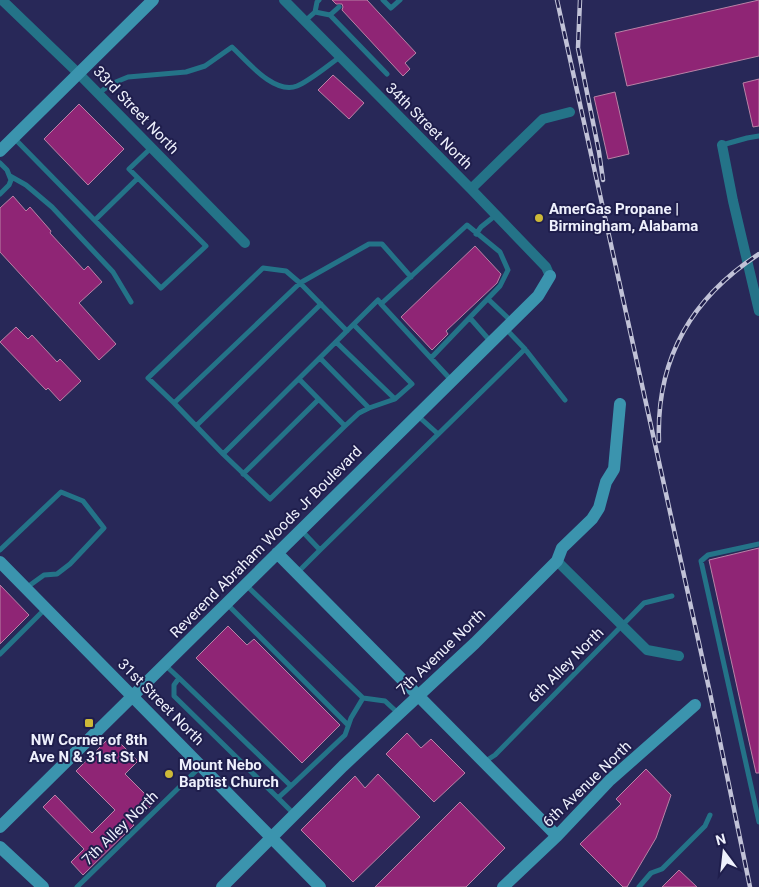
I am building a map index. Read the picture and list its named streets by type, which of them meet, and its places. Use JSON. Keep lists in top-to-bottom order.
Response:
{
  "streets": {
    "street": [
      "33rd Street North",
      "34th Street North",
      "Reverend Abraham Woods Jr Boulevard",
      "7th Avenue North",
      "31st Street North",
      "6th Avenue North"
    ],
    "lane": ["6th Alley North", "7th Alley North"]
  },
  "crossings": [
    ["34th Street North", "Reverend Abraham Woods Jr Boulevard"],
    ["Reverend Abraham Woods Jr Boulevard", "31st Street North"],
    ["7th Avenue North", "31st Street North"],
    ["31st Street North", "7th Alley North"]
  ],
  "places": {
    "other": ["AmerGas Propane | Birmingham, Alabama", "Mount Nebo Baptist Church"],
    "transit": ["NW Corner of 8th Ave N & 31st St N"]
  },
  "north": "top"
}
